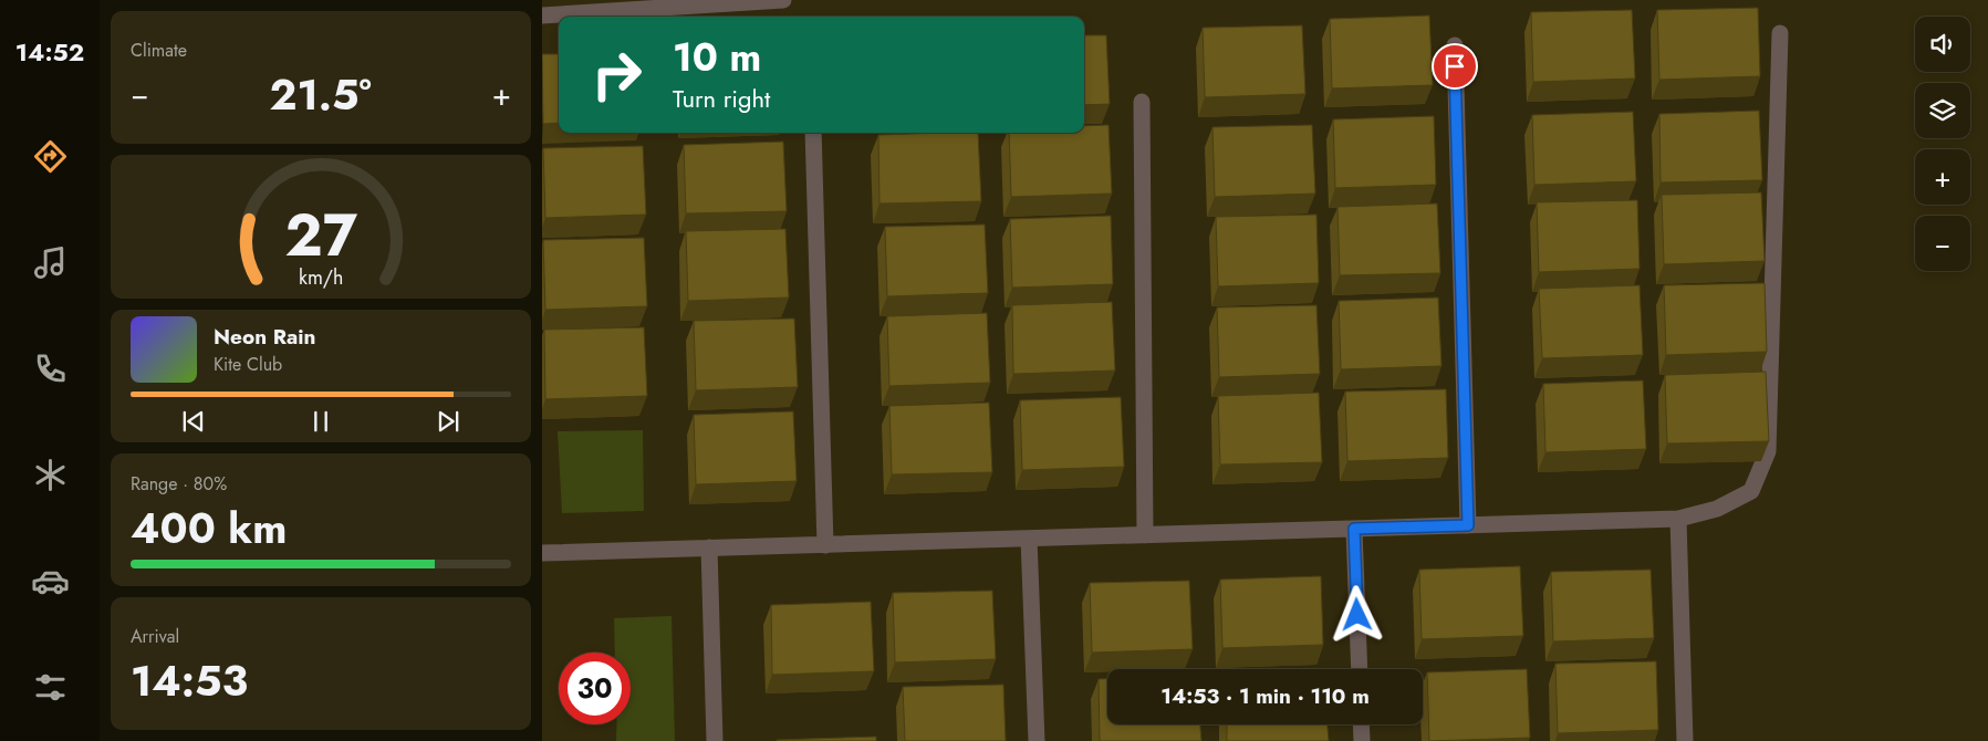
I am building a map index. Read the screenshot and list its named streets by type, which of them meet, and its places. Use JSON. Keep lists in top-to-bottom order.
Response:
{
  "page": {
    "tabs": "14:52",
    "tile": [
      "Climate",
      ["Range · 80%", "400 km"],
      ["Arrival", "14:53"]
    ],
    "map_buttons": ["+", "−"],
    "turn": ["10 m", "Turn right"],
    "heat": ["−", "21.5°", "+"],
    "song": ["Neon Rain", "Kite Club"],
    "limit": "30",
    "trip": "14:53 · 1 min · 110 m",
    "gauge": ["27", "km/h"]
  }
}
